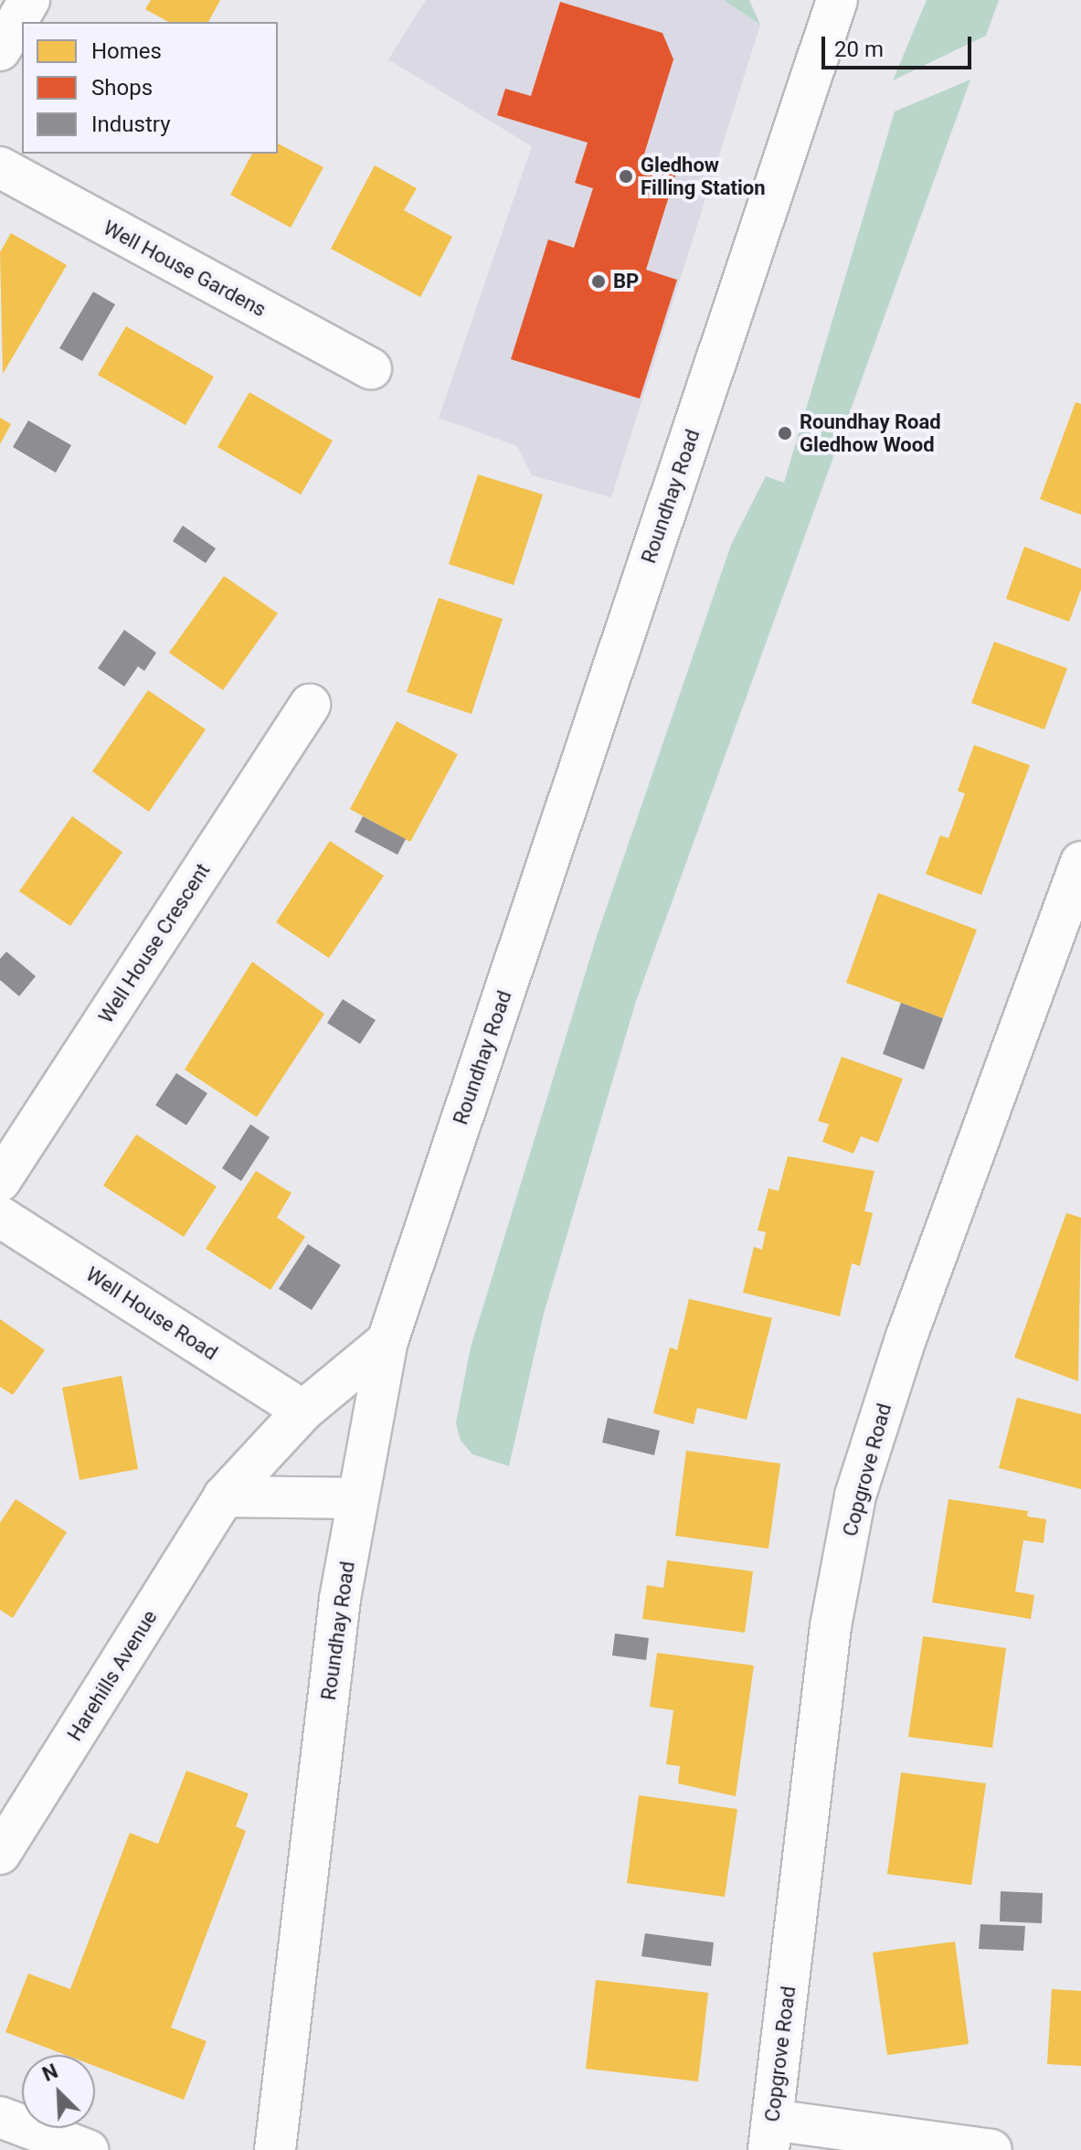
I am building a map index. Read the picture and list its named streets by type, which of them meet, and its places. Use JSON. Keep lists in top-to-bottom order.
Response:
{
  "streets": {
    "street": [
      "Well House Gardens",
      "Roundhay Road",
      "Well House Crescent",
      "Well House Road",
      "Copgrove Road",
      "Harehills Avenue"
    ]
  },
  "crossings": [
    ["Roundhay Road", "Harehills Avenue"],
    ["Well House Road", "Harehills Avenue"]
  ],
  "places": ["Gledhow Filling Station", "BP", "Roundhay Road Gledhow Wood"],
  "legend": ["Homes", "Shops", "Industry"],
  "scale_bar": "20 m",
  "north": "top left"
}
